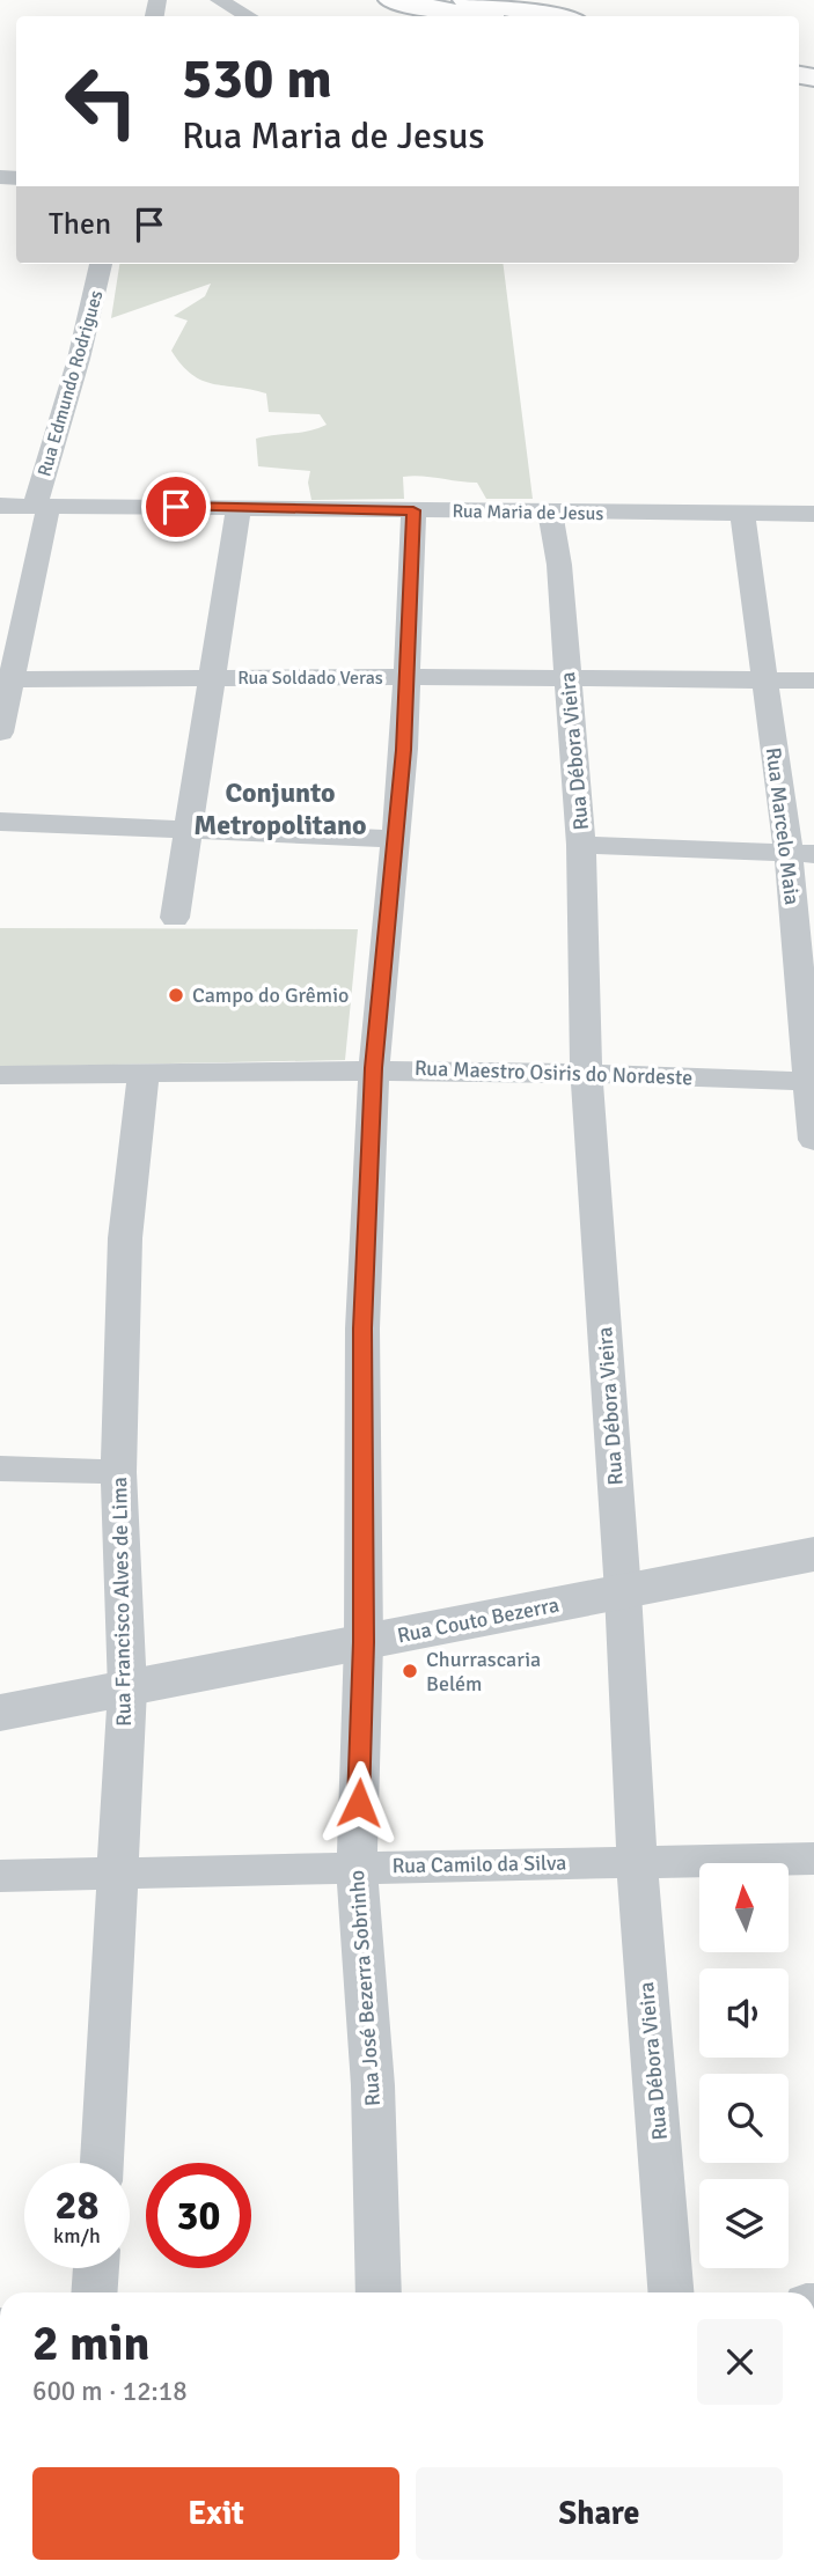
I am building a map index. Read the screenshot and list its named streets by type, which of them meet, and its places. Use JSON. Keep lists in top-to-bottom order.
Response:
{
  "streets": {
    "street": [
      "Rua Edmundo Rodrigues",
      "Rua Maria de Jesus",
      "Rua Soldado Veras",
      "Rua Débora Vieira",
      "Rua Marcelo Maia",
      "Rua Maestro Osiris do Nordeste",
      "Rua Francisco Alves de Lima",
      "Rua Couto Bezerra",
      "Rua Camilo da Silva",
      "Rua José Bezerra Sobrinho"
    ]
  },
  "crossings": [
    ["Rua Edmundo Rodrigues", "Rua Maria de Jesus"],
    ["Rua Edmundo Rodrigues", "Rua Soldado Veras"],
    ["Rua Maria de Jesus", "Rua Débora Vieira"],
    ["Rua Maria de Jesus", "Rua Marcelo Maia"],
    ["Rua Maria de Jesus", "Rua José Bezerra Sobrinho"],
    ["Rua Soldado Veras", "Rua Débora Vieira"],
    ["Rua Soldado Veras", "Rua Marcelo Maia"],
    ["Rua Soldado Veras", "Rua José Bezerra Sobrinho"],
    ["Rua Débora Vieira", "Rua Maestro Osiris do Nordeste"],
    ["Rua Débora Vieira", "Rua Couto Bezerra"],
    ["Rua Débora Vieira", "Rua Camilo da Silva"],
    ["Rua Marcelo Maia", "Rua Maestro Osiris do Nordeste"],
    ["Rua Maestro Osiris do Nordeste", "Rua Francisco Alves de Lima"],
    ["Rua Maestro Osiris do Nordeste", "Rua José Bezerra Sobrinho"],
    ["Rua Francisco Alves de Lima", "Rua Couto Bezerra"],
    ["Rua Francisco Alves de Lima", "Rua Camilo da Silva"],
    ["Rua Couto Bezerra", "Rua José Bezerra Sobrinho"],
    ["Rua Camilo da Silva", "Rua José Bezerra Sobrinho"]
  ],
  "districts": ["Conjunto Metropolitano"],
  "places": ["Campo do Grêmio", "Churrascaria Belém"],
  "north": "top",
  "page": {
    "turn": ["530 m", "Rua Maria de Jesus"],
    "then": "Then",
    "speed": "28 km/h",
    "limit": "30",
    "heading": ["2 min", "600 m · 12:18"],
    "buttons": ["Exit", "Share"]
  }
}
